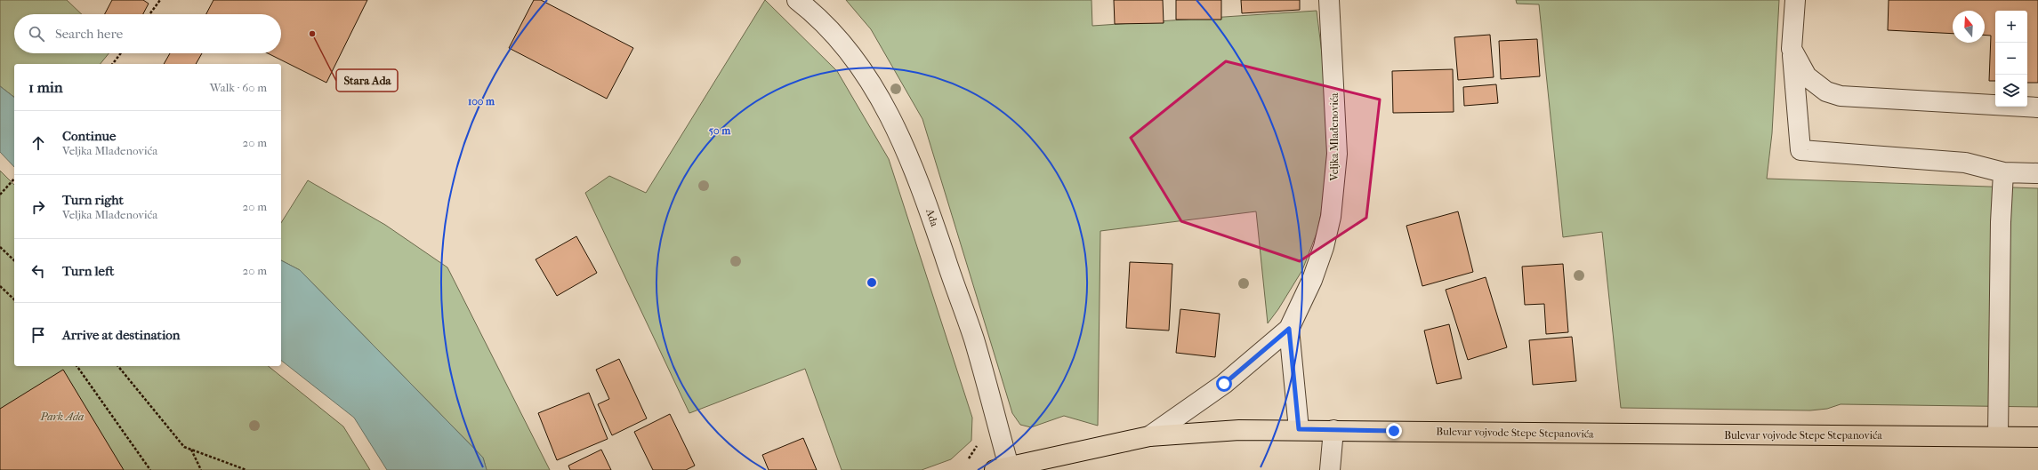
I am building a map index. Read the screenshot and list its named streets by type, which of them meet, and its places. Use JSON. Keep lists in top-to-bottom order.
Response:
{
  "streets": {
    "main road": ["Bulevar vojvode Stepe Stepanovića"],
    "street": ["Veljka Mlađenovića", "Ada"]
  },
  "crossings": [
    ["Veljka Mlađenovića", "Bulevar vojvode Stepe Stepanovića"],
    ["Ada", "Bulevar vojvode Stepe Stepanovića"]
  ],
  "parks": ["Park Ada"],
  "places": ["Stara Ada"],
  "north": "top",
  "page": {
    "map_buttons": ["+", "−"],
    "search": "Search here",
    "heading": ["1 min", "Walk · 60 m"],
    "list": [
      ["Continue", "Veljka Mlađenovića", "20 m"],
      ["Turn right", "Veljka Mlađenovića", "20 m"],
      ["Turn left", "20 m"],
      "Arrive at destination"
    ]
  },
  "rings": ["100 m", "50 m"]
}
